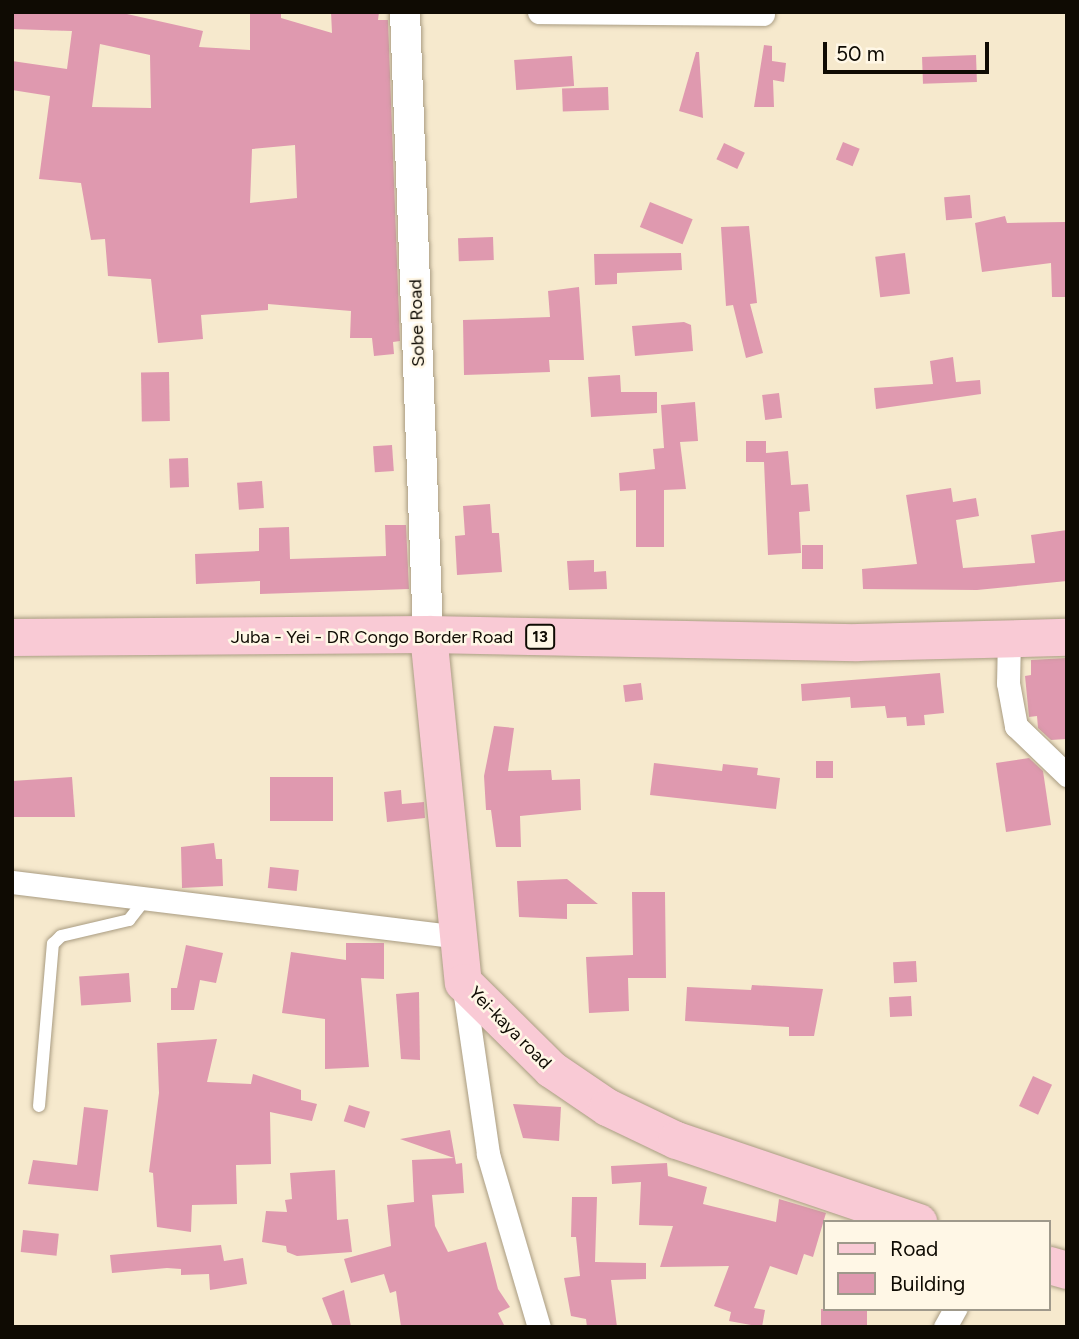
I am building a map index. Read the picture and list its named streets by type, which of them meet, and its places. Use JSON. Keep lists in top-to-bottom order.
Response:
{
  "streets": {
    "main road": ["Juba - Yei - DR Congo Border Road", "13", "Yei-kaya road"],
    "street": ["Sobe Road"]
  },
  "crossings": [
    ["Sobe Road", "Juba - Yei - DR Congo Border Road"],
    ["Sobe Road", "Yei-kaya road"],
    ["Juba - Yei - DR Congo Border Road", "Yei-kaya road"]
  ],
  "legend": ["Road", "Building"],
  "scale_bar": "50 m"
}
